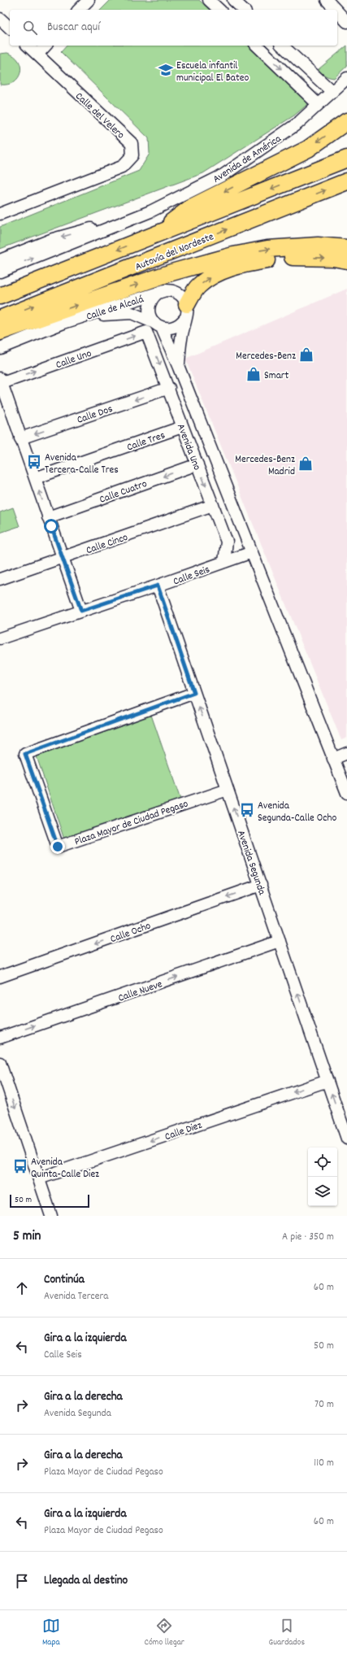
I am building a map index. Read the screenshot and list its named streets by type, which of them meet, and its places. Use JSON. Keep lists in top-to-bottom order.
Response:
{
  "streets": {
    "highway": ["Autovía del Nordeste"],
    "street": [
      "Calle del Velero",
      "Avenida de América",
      "Calle de Alcalá",
      "Calle Uno",
      "Calle Dos",
      "Calle Tres",
      "Avenida Uno",
      "Calle Cuatro",
      "Calle Cinco",
      "Calle Seis",
      "Plaza Mayor de Ciudad Pegaso",
      "Avenida Segunda",
      "Calle Ocho",
      "Calle Nueve",
      "Calle Diez"
    ]
  },
  "crossings": [
    ["Calle Uno", "Avenida Uno"],
    ["Calle Dos", "Avenida Uno"],
    ["Calle Tres", "Avenida Uno"],
    ["Avenida Uno", "Calle Cuatro"],
    ["Avenida Uno", "Calle Cinco"],
    ["Avenida Uno", "Calle Seis"],
    ["Calle Seis", "Avenida Segunda"],
    ["Plaza Mayor de Ciudad Pegaso", "Avenida Segunda"],
    ["Avenida Segunda", "Calle Ocho"],
    ["Avenida Segunda", "Calle Nueve"],
    ["Avenida Segunda", "Calle Diez"]
  ],
  "one_way": [
    "Calle Uno",
    "Calle Dos",
    "Calle Cuatro",
    "Avenida Segunda",
    "Calle Ocho",
    "Calle Nueve",
    "Calle Diez"
  ],
  "places": {
    "school or university": ["Escuela infantil municipal El Bateo"],
    "shop": ["Mercedes-Benz", "Smart", "Mercedes-Benz Madrid"],
    "bus stop": ["Avenida Tercera-Calle Tres", "Avenida Segunda-Calle Ocho", "Avenida Quinta-Calle Diez"]
  },
  "scale_bar": "50 m",
  "page": {
    "search": "Buscar aquí",
    "scale": "50 m",
    "heading": ["5 min", "A pie · 350 m"],
    "list": [
      ["Continúa", "Avenida Tercera", "60 m"],
      ["Gira a la izquierda", "Calle Seis", "50 m"],
      ["Gira a la derecha", "Avenida Segunda", "70 m"],
      ["Gira a la derecha", "Plaza Mayor de Ciudad Pegaso", "110 m"],
      ["Gira a la izquierda", "Plaza Mayor de Ciudad Pegaso", "60 m"],
      "Llegada al destino"
    ],
    "nav": ["Mapa", "Cómo llegar", "Guardados"]
  }
}
